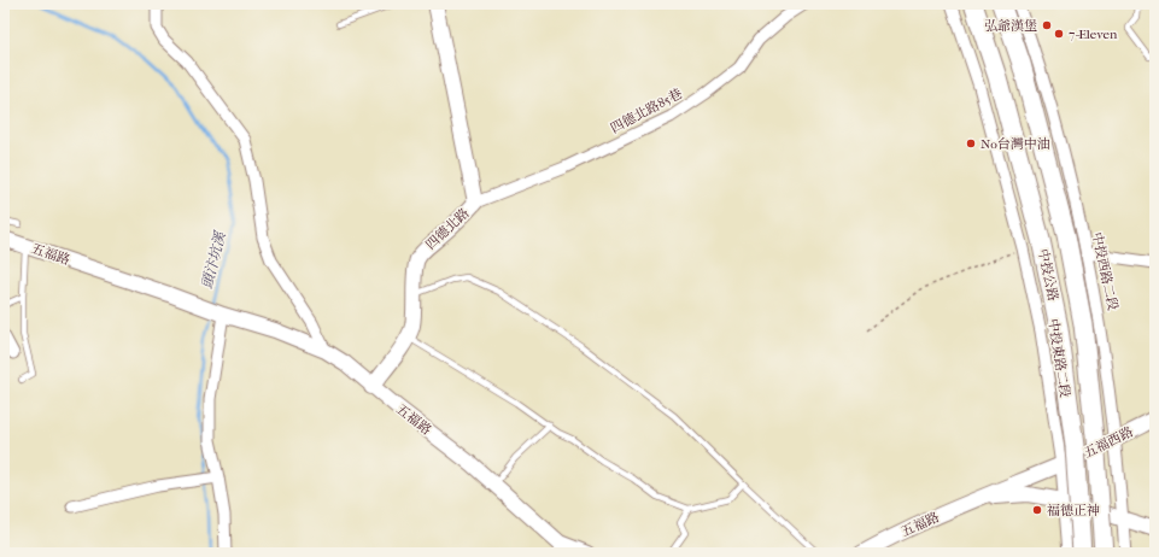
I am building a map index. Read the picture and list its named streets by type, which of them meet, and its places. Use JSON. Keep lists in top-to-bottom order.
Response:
{
  "streets": {
    "main road": ["中投公路"],
    "street": [
      "四德北路85巷",
      "四德北路",
      "五福路",
      "中投西路二段",
      "中投東路二段",
      "五福西路"
    ]
  },
  "crossings": [
    ["四德北路85巷", "四德北路"],
    ["四德北路", "五福路"],
    ["五福路", "中投西路二段"],
    ["五福路", "中投東路二段"],
    ["五福路", "五福西路"],
    ["中投西路二段", "五福西路"],
    ["中投東路二段", "五福西路"]
  ],
  "water": ["頭汴坑溪"],
  "places": [
    "弘爺漢堡",
    "7-Eleven",
    "No台灣中油",
    "福德正神"
  ]
}
